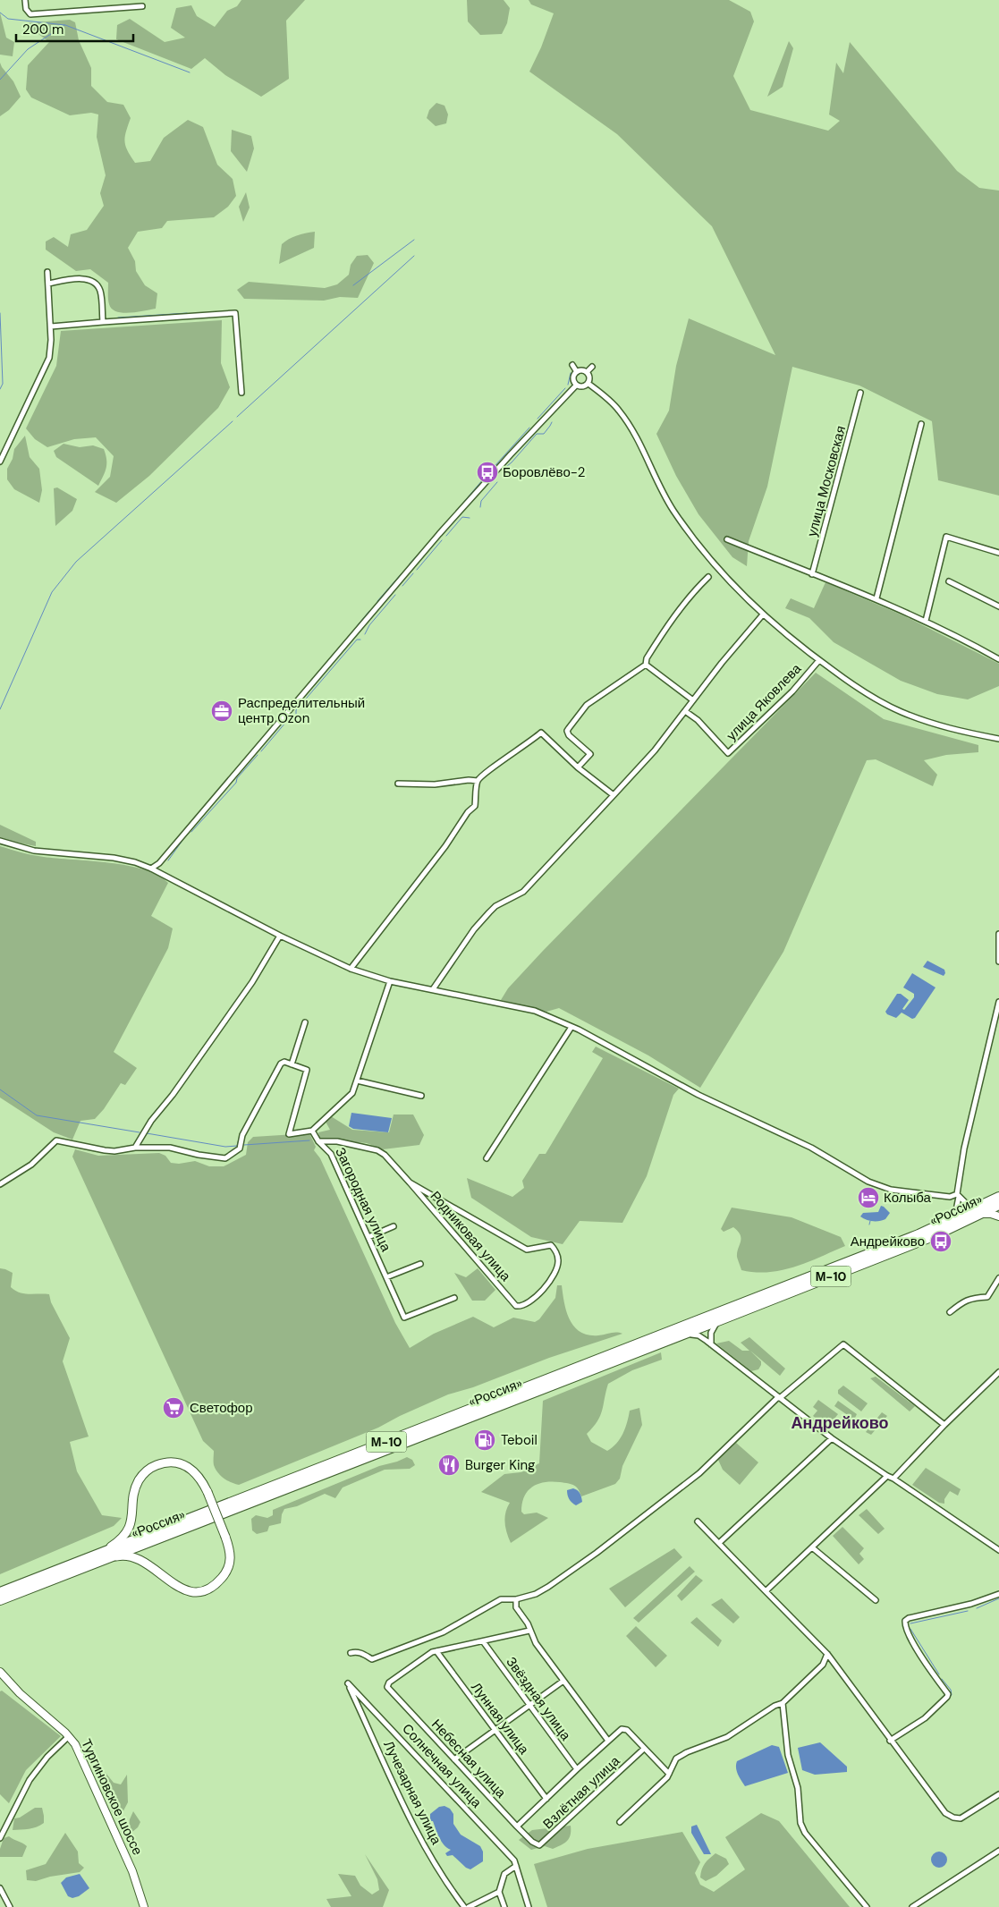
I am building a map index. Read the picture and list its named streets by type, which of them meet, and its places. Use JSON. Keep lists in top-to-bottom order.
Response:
{
  "streets": {
    "highway": ["«Россия»", "М-10"],
    "main road": ["Тургиновское шоссе"],
    "street": [
      "улица Московская",
      "улица Яковлева",
      "Загородная улица",
      "Родниковая улица",
      "Звёздная улица",
      "Лунная улица",
      "Небесная улица",
      "Солнечная улица",
      "Лучезарная улица",
      "Взлётная улица"
    ]
  },
  "crossings": [
    ["Загородная улица", "Родниковая улица"],
    ["Лунная улица", "Небесная улица"],
    ["Небесная улица", "Взлётная улица"],
    ["Солнечная улица", "Лучезарная улица"]
  ],
  "districts": ["Андрейково"],
  "places": {
    "bus stop": ["Боровлёво-2", "Андрейково"],
    "office": ["Распределительный центр Ozon"],
    "hotel": ["Колыба"],
    "supermarket": ["Светофор"],
    "fuel station": ["Teboil"],
    "restaurant": ["Burger King"]
  },
  "scale_bar": "200 m"
}
